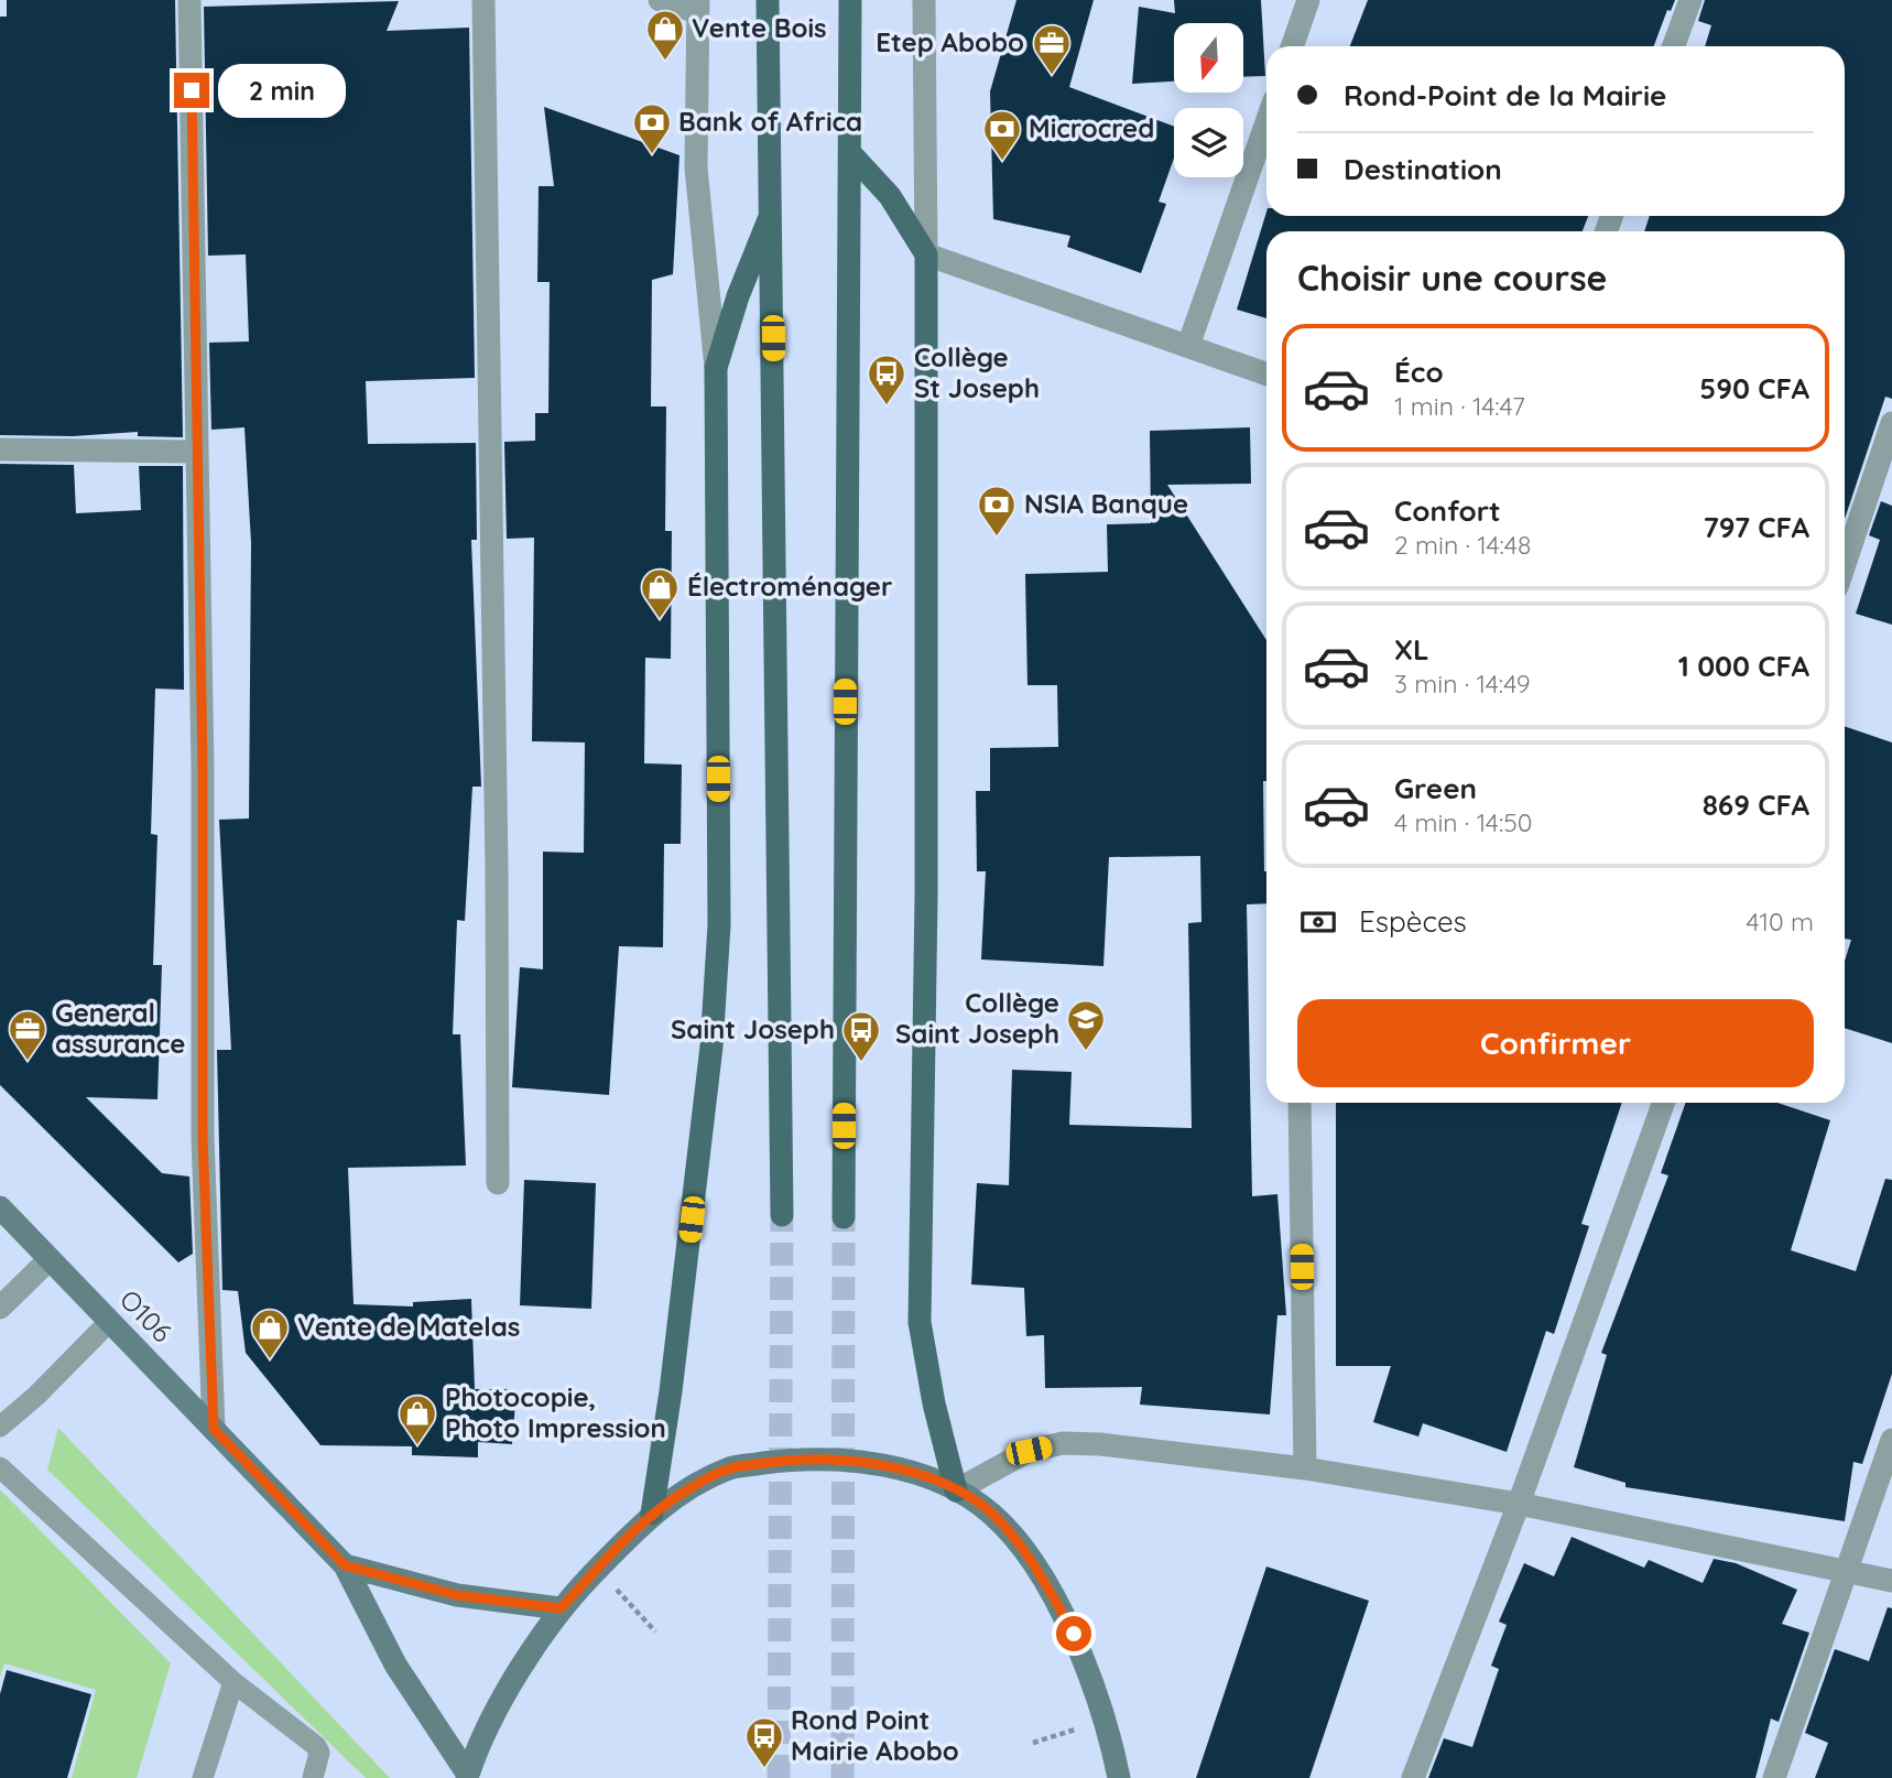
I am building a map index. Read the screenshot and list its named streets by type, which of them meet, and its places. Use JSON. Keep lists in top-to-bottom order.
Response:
{
  "streets": {
    "main road": ["O106"]
  },
  "places": {
    "shop": [
      "Vente Bois",
      "Électroménager",
      "Vente de Matelas",
      "Photocopie, Photo Impression"
    ],
    "office": ["Etep Abobo", "General assurance"],
    "bank": ["Bank of Africa", "Microcred", "NSIA Banque"],
    "bus stop": ["Collège St Joseph", "Saint Joseph", "Rond Point Mairie Abobo"],
    "school or university": ["Collège Saint Joseph"]
  },
  "north": "bottom",
  "page": {
    "banner": ["Rond-Point de la Mairie", "Destination"],
    "bubble": "2 min",
    "heading": "Choisir une course",
    "list": [
      {
        "name": "Éco",
        "note": "1 min · 14:47",
        "value": "590 CFA"
      },
      {
        "name": "Confort",
        "note": "2 min · 14:48",
        "value": "797 CFA"
      },
      {
        "name": "XL",
        "note": "3 min · 14:49",
        "value": "1 000 CFA"
      },
      {
        "name": "Green",
        "note": "4 min · 14:50",
        "value": "869 CFA"
      }
    ],
    "pay": ["Espèces", "410 m"],
    "buttons": "Confirmer"
  }
}
